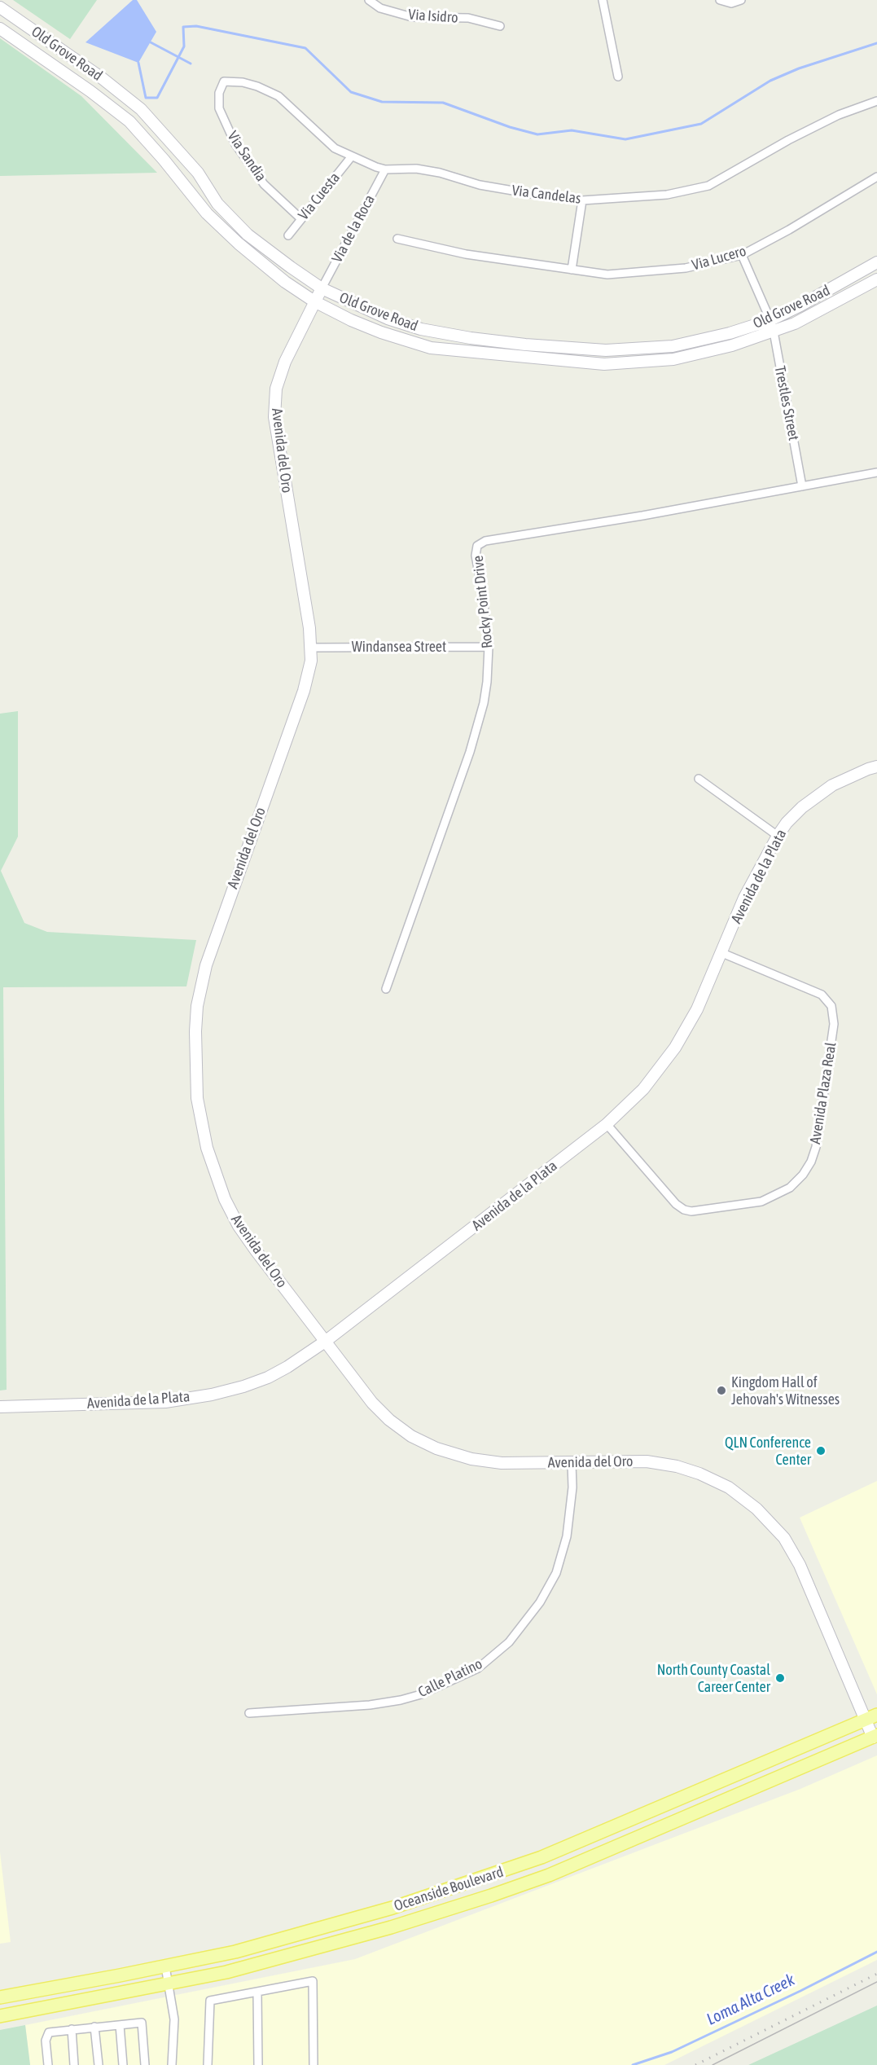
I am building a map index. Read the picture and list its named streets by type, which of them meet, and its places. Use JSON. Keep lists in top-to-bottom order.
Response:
{
  "streets": {
    "main road": ["Oceanside Boulevard"],
    "street": [
      "Via Isidro",
      "Old Grove Road",
      "Via Sandia",
      "Via Candelas",
      "Via Cuesta",
      "Via de la Roca",
      "Via Lucero",
      "Trestles Street",
      "Avenida del Oro",
      "Rocky Point Drive",
      "Windansea Street",
      "Avenida de la Plata",
      "Avenida Plaza Real",
      "Calle Platino"
    ]
  },
  "crossings": [
    ["Old Grove Road", "Via de la Roca"],
    ["Old Grove Road", "Trestles Street"],
    ["Old Grove Road", "Avenida del Oro"],
    ["Via Sandia", "Via Candelas"],
    ["Via Sandia", "Via Cuesta"],
    ["Via Candelas", "Via Cuesta"],
    ["Via Candelas", "Via de la Roca"],
    ["Via de la Roca", "Avenida del Oro"],
    ["Via Lucero", "Trestles Street"],
    ["Trestles Street", "Rocky Point Drive"],
    ["Avenida del Oro", "Windansea Street"],
    ["Avenida del Oro", "Avenida de la Plata"],
    ["Avenida del Oro", "Calle Platino"],
    ["Avenida del Oro", "Oceanside Boulevard"],
    ["Rocky Point Drive", "Windansea Street"],
    ["Avenida de la Plata", "Avenida Plaza Real"]
  ],
  "water": ["Loma Alta Creek"],
  "places": ["Kingdom Hall of Jehovah's Witnesses", "QLN Conference Center", "North County Coastal Career Center"]
}
